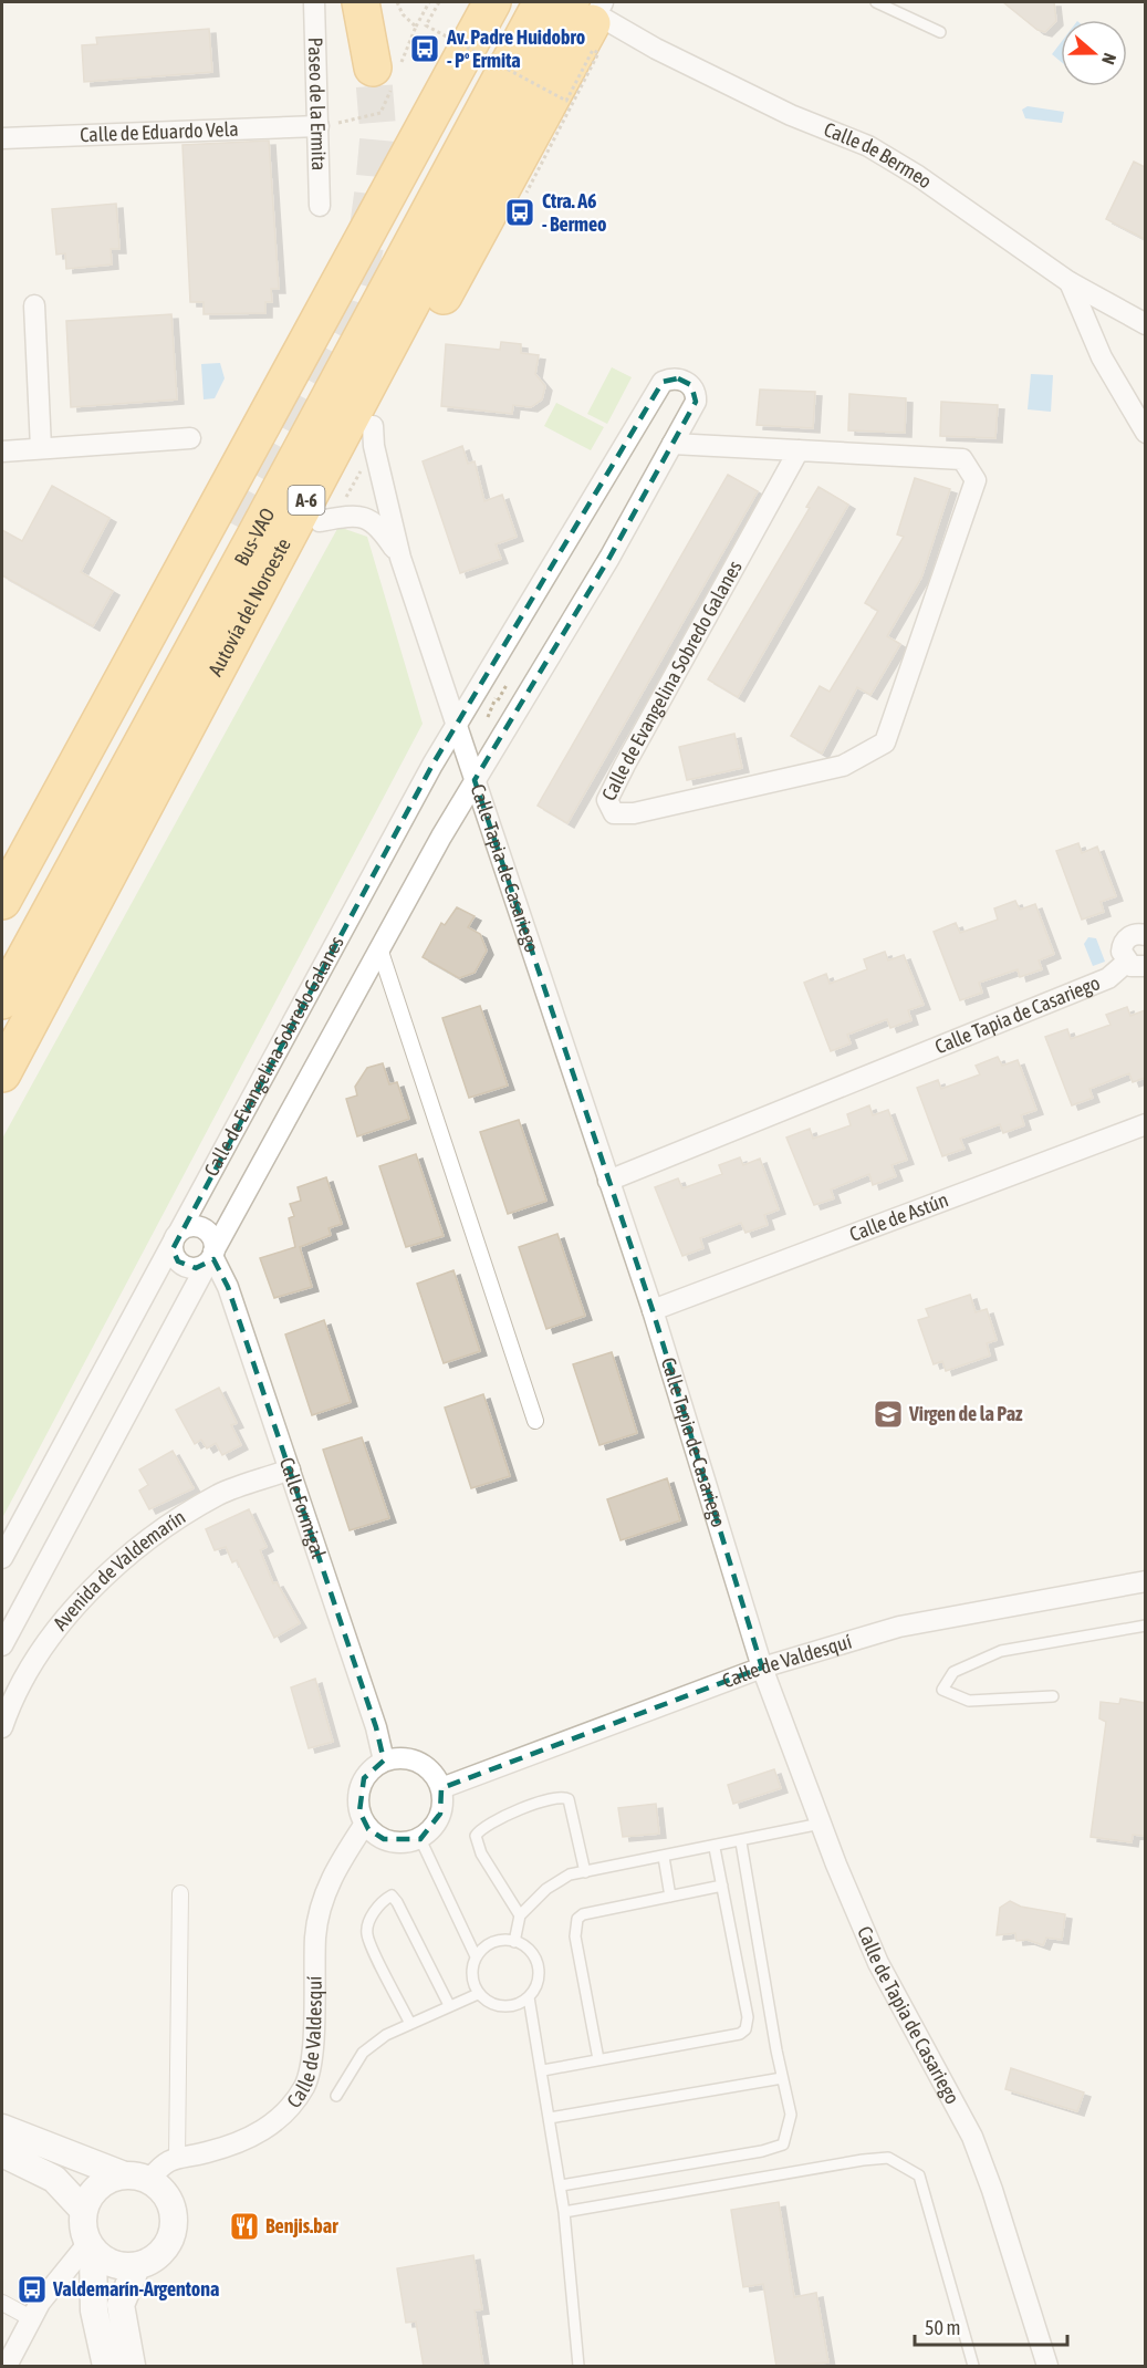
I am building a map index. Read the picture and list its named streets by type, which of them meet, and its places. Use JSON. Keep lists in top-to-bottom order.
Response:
{
  "streets": {
    "highway": ["A-6", "Bus-VAO", "Autovía del Noroeste"],
    "street": [
      "Paseo de la Ermita",
      "Calle de Eduardo Vela",
      "Calle de Bermeo",
      "Calle de Evangelina Sobredo Galanes",
      "Calle Tapia de Casariego",
      "Calle de Astún",
      "Calle Formigal",
      "Avenida de Valdemarín",
      "Calle de Valdesquí",
      "Calle de Tapia de Casariego"
    ]
  },
  "crossings": [
    ["Paseo de la Ermita", "Calle de Eduardo Vela"],
    ["Calle de Bermeo", "Autovía del Noroeste"],
    ["Calle de Evangelina Sobredo Galanes", "Calle Tapia de Casariego"],
    ["Calle de Evangelina Sobredo Galanes", "Calle Formigal"],
    ["Calle Tapia de Casariego", "Calle de Astún"],
    ["Calle Tapia de Casariego", "Calle de Valdesquí"],
    ["Calle Tapia de Casariego", "Calle de Tapia de Casariego"],
    ["Calle Formigal", "Avenida de Valdemarín"],
    ["Calle Formigal", "Calle de Valdesquí"],
    ["Calle de Valdesquí", "Calle de Tapia de Casariego"]
  ],
  "places": {
    "bus stop": ["Av. Padre Huidobro - Pº Ermita", "Ctra. A6 - Bermeo", "Valdemarín-Argentona"],
    "school or university": ["Virgen de la Paz"],
    "restaurant": ["Benjis.bar"]
  },
  "scale_bar": "50 m",
  "north": "right"
}
